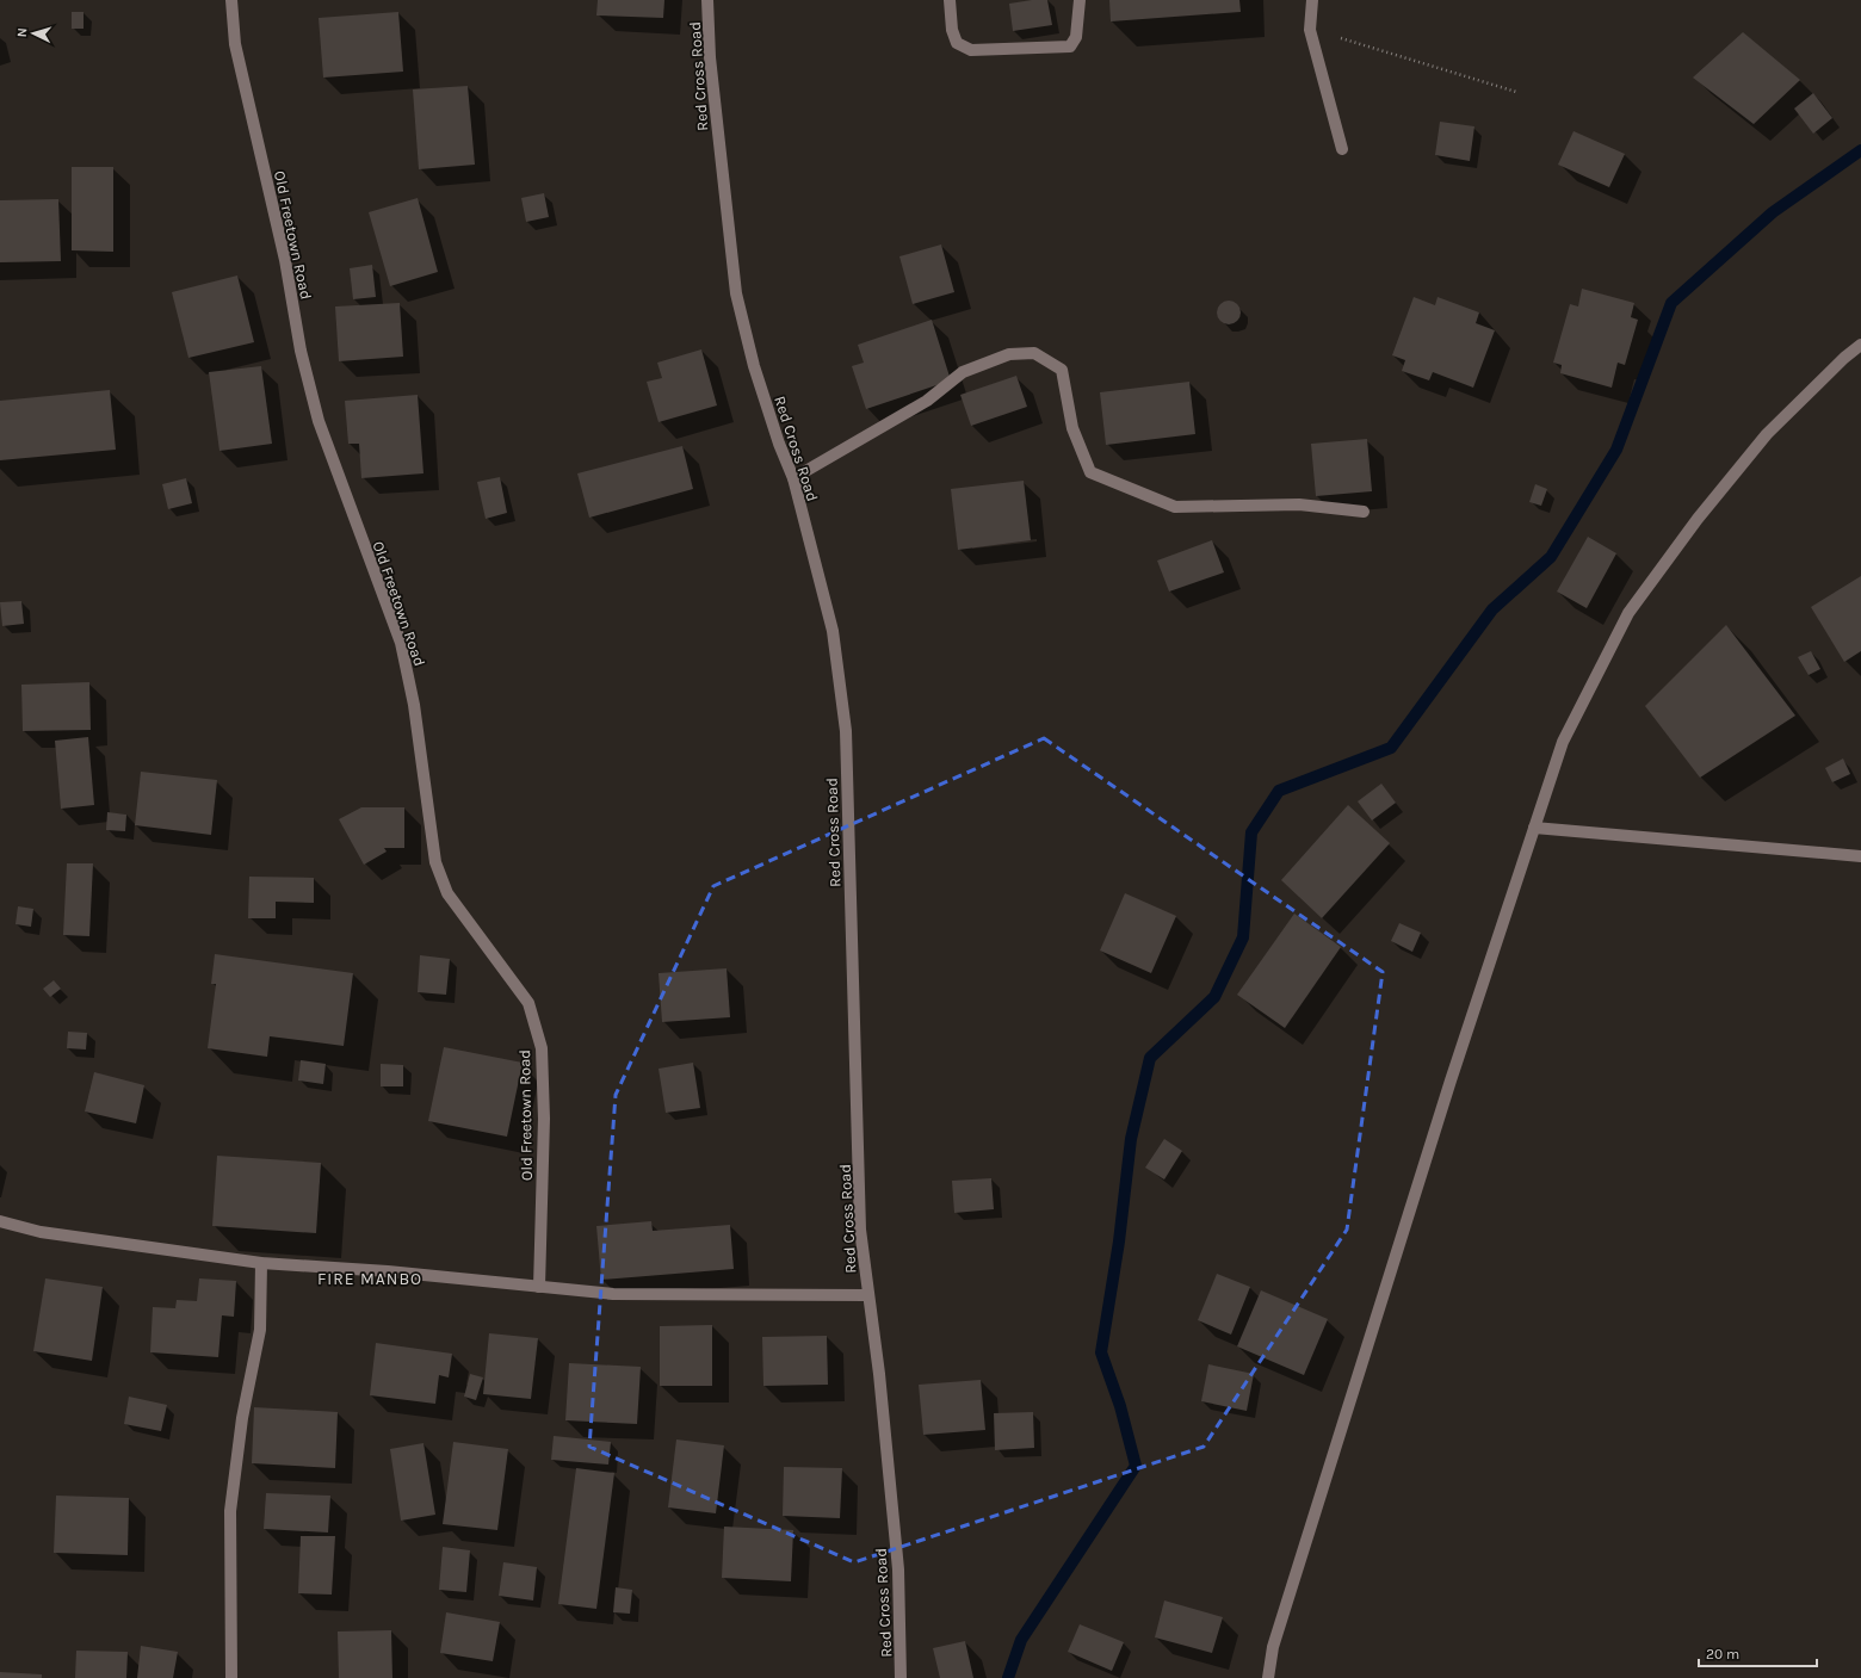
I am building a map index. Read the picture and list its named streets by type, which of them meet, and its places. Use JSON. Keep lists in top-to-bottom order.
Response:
{
  "streets": {
    "street": ["Red Cross Road", "Old Freetown Road"]
  },
  "districts": ["FIRE MANBO"],
  "scale_bar": "20 m",
  "north": "left"
}
